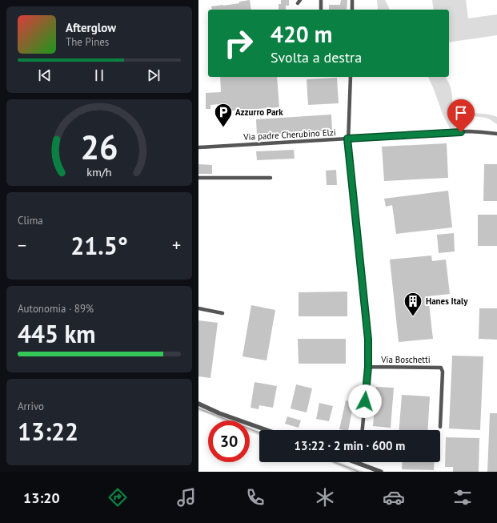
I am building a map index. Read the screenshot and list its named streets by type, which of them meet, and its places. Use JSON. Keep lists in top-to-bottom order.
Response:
{
  "streets": {
    "street": ["Via padre Cherubino Elzi", "Via Boschetti"]
  },
  "crossings": [
    ["Via padre Cherubino Elzi", "Via Boschetti"]
  ],
  "places": {
    "parking": ["Azzurro Park"],
    "building": ["Hanes Italy"]
  },
  "page": {
    "turn": ["420 m", "Svolta a destra"],
    "song": ["Afterglow", "The Pines"],
    "tile": [
      "Clima",
      ["Autonomia · 89%", "445 km"],
      ["Arrivo", "13:22"]
    ],
    "heat": ["−", "21.5°", "+"],
    "limit": "30",
    "trip": "13:22 · 2 min · 600 m",
    "tabs": "13:20",
    "gauge": ["26", "km/h"]
  }
}
